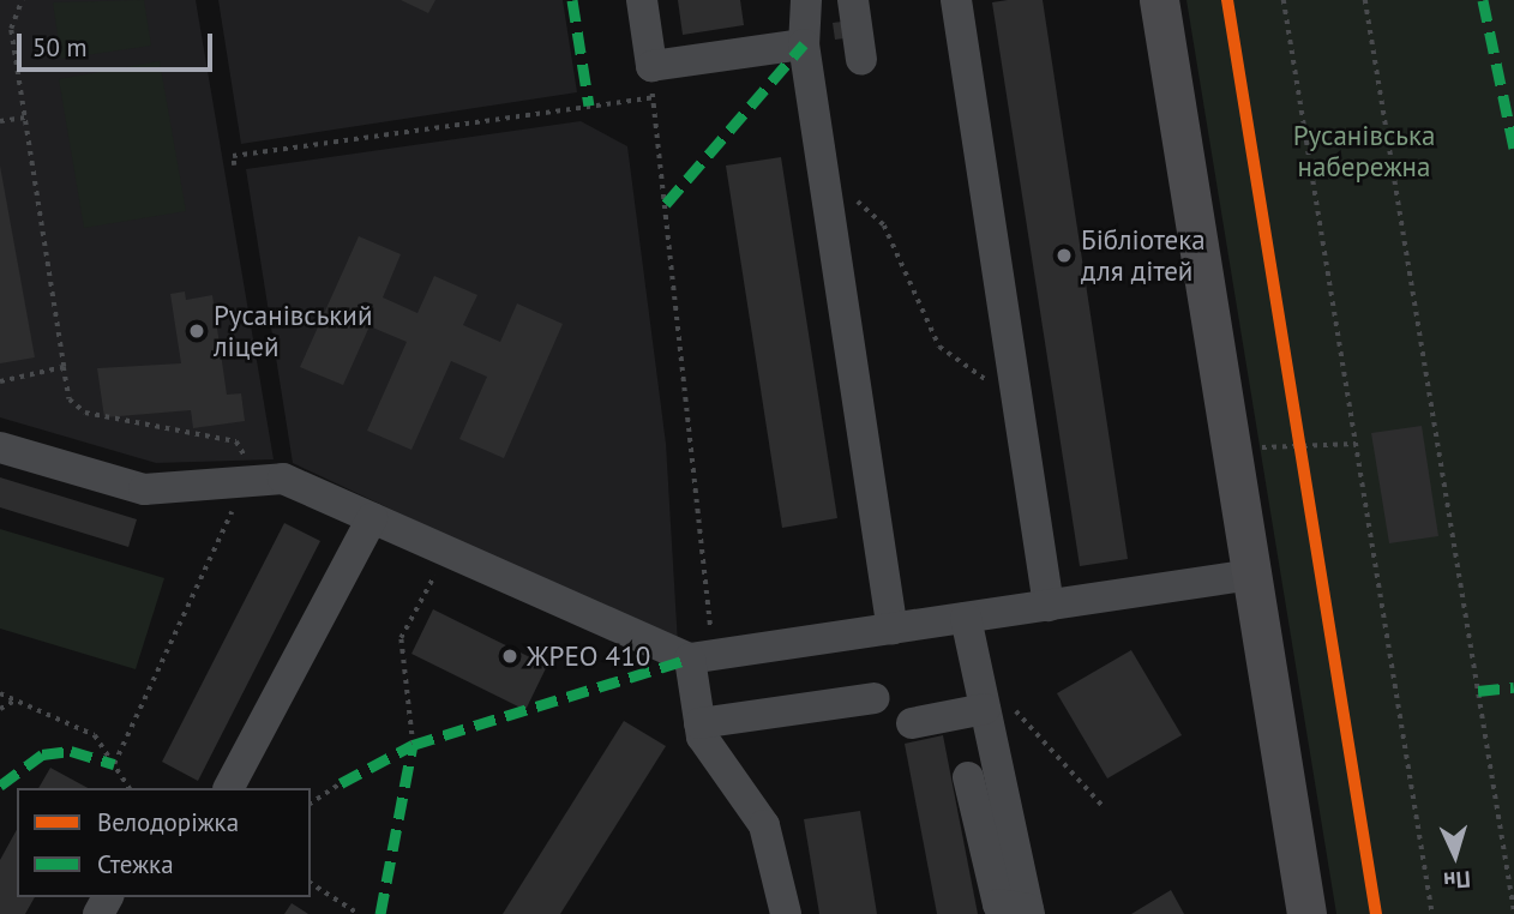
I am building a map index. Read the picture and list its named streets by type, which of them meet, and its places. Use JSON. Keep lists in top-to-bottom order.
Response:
{
  "parks": ["Русанівська набережна"],
  "places": ["Бібліотека для дітей", "Русанівський ліцей", "ЖРЕО 410"],
  "legend": ["Велодоріжка", "Стежка"],
  "scale_bar": "50 m",
  "north": "bottom"
}
